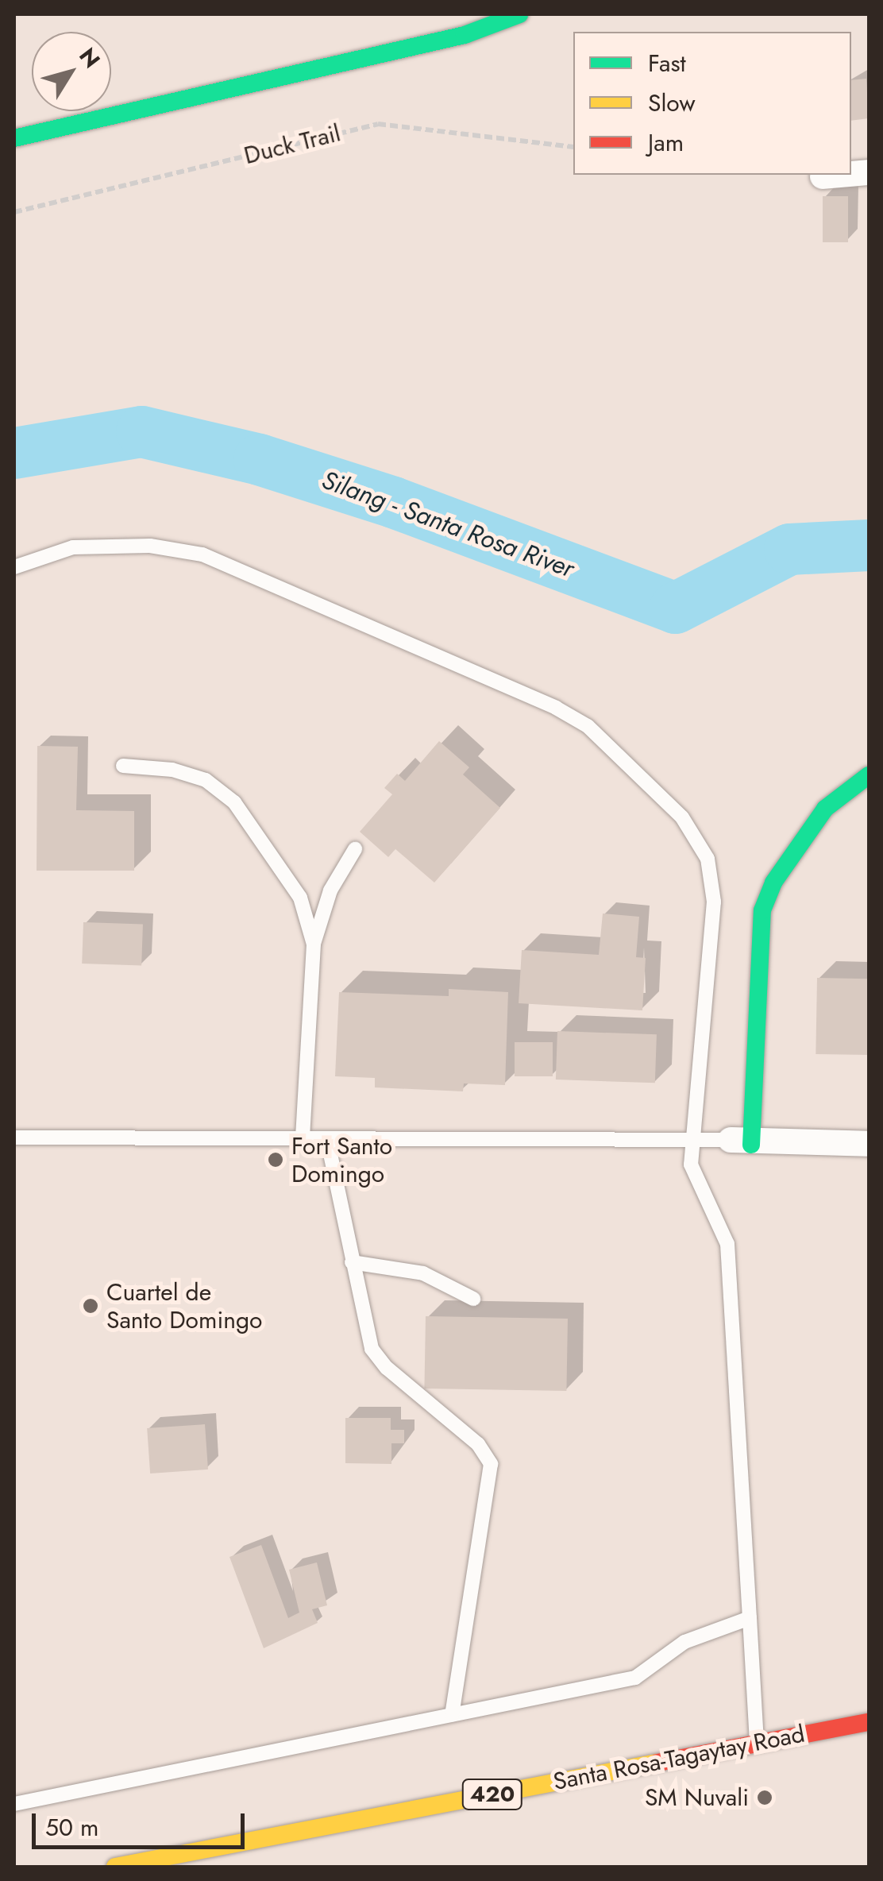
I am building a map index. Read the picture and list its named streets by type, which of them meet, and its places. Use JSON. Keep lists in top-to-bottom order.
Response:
{
  "streets": {
    "main road": ["Santa Rosa-Tagaytay Road", "420"],
    "path": ["Duck Trail"]
  },
  "water": ["Silang - Santa Rosa River"],
  "places": ["Fort Santo Domingo", "Cuartel de Santo Domingo", "SM Nuvali"],
  "legend": ["Fast", "Slow", "Jam"],
  "scale_bar": "50 m",
  "north": "top right"
}
